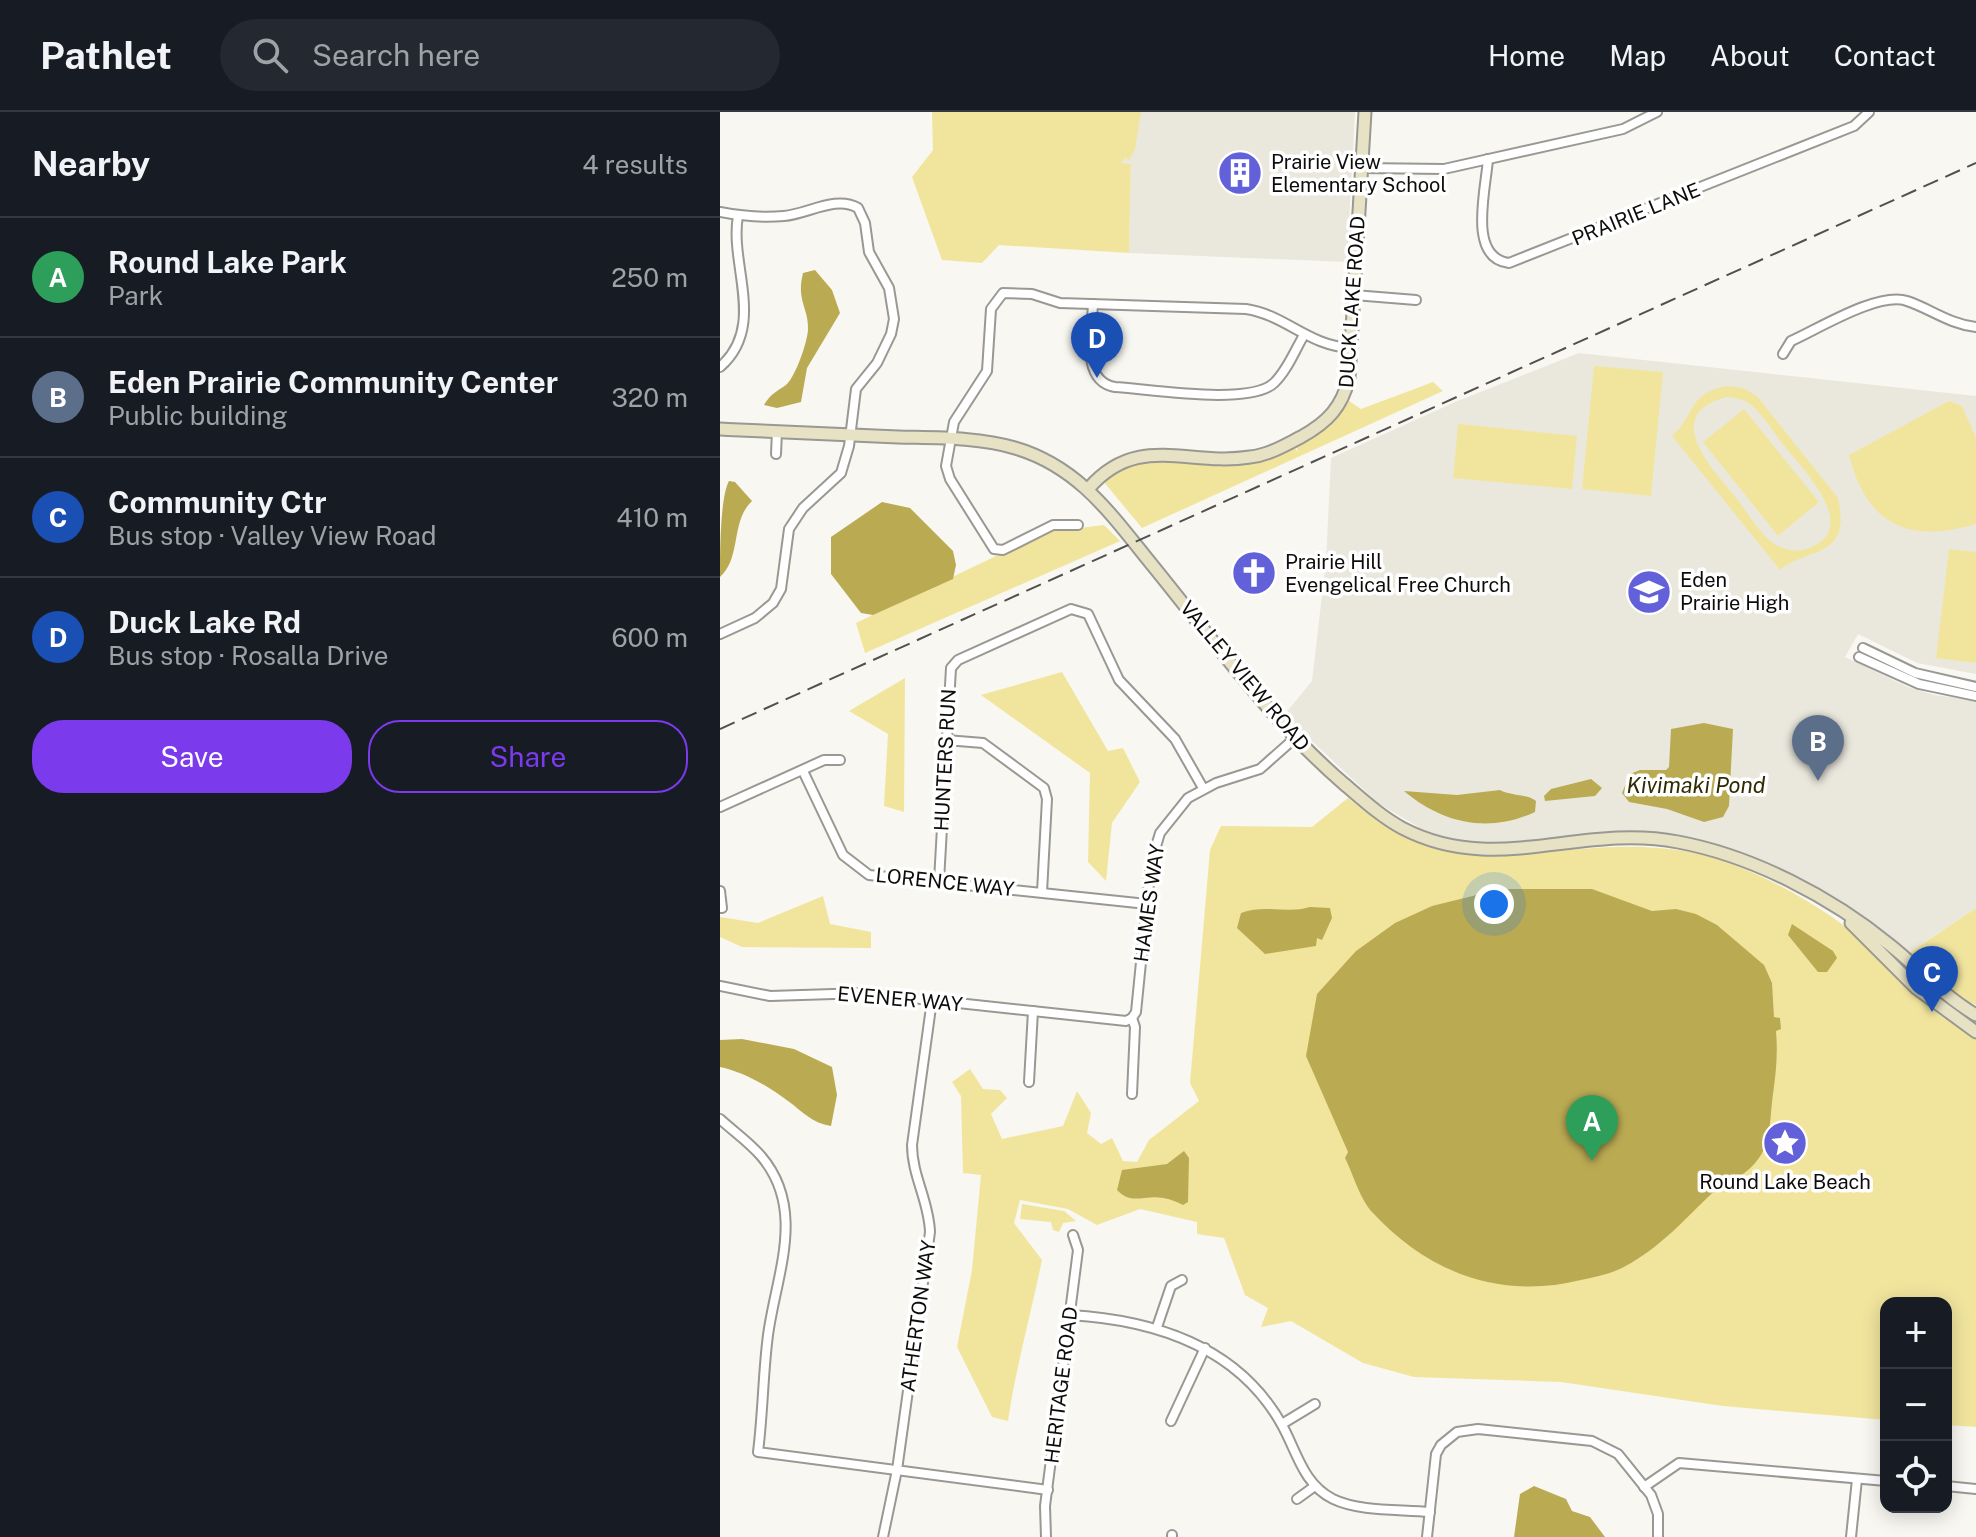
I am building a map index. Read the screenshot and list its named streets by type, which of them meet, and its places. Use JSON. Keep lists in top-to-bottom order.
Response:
{
  "streets": {
    "street": [
      "PRAIRIE LANE",
      "DUCK LAKE ROAD",
      "VALLEY VIEW ROAD",
      "HUNTERS RUN",
      "LORENCE WAY",
      "HAMES WAY",
      "EVENER WAY",
      "ATHERTON WAY",
      "HERITAGE ROAD"
    ]
  },
  "crossings": [
    ["DUCK LAKE ROAD", "VALLEY VIEW ROAD"],
    ["VALLEY VIEW ROAD", "HAMES WAY"],
    ["HUNTERS RUN", "LORENCE WAY"],
    ["HUNTERS RUN", "HAMES WAY"],
    ["LORENCE WAY", "HAMES WAY"],
    ["HAMES WAY", "EVENER WAY"],
    ["EVENER WAY", "ATHERTON WAY"]
  ],
  "water": ["Kivimaki Pond"],
  "places": {
    "building": ["Prairie View Elementary School"],
    "church": ["Prairie Hill Evengelical Free Church"],
    "school or university": ["Eden Prairie High"],
    "place": ["Round Lake Beach"]
  },
  "page": {
    "header": "Pathlet",
    "search": "Search here",
    "nav": [
      "Home",
      "Map",
      "About",
      "Contact"
    ],
    "heading": ["Nearby", "4 results"],
    "list": [
      {
        "mark": "A",
        "name": "Round Lake Park",
        "note": "Park",
        "value": "250 m"
      },
      {
        "mark": "B",
        "name": "Eden Prairie Community Center",
        "note": "Public building",
        "value": "320 m"
      },
      {
        "mark": "C",
        "name": "Community Ctr",
        "note": "Bus stop · Valley View Road",
        "value": "410 m"
      },
      {
        "mark": "D",
        "name": "Duck Lake Rd",
        "note": "Bus stop · Rosalla Drive",
        "value": "600 m"
      }
    ],
    "pins": [
      "D",
      "B",
      "C",
      "A"
    ],
    "buttons": ["Save", "Share"],
    "map_buttons": ["+", "−"]
  }
}
